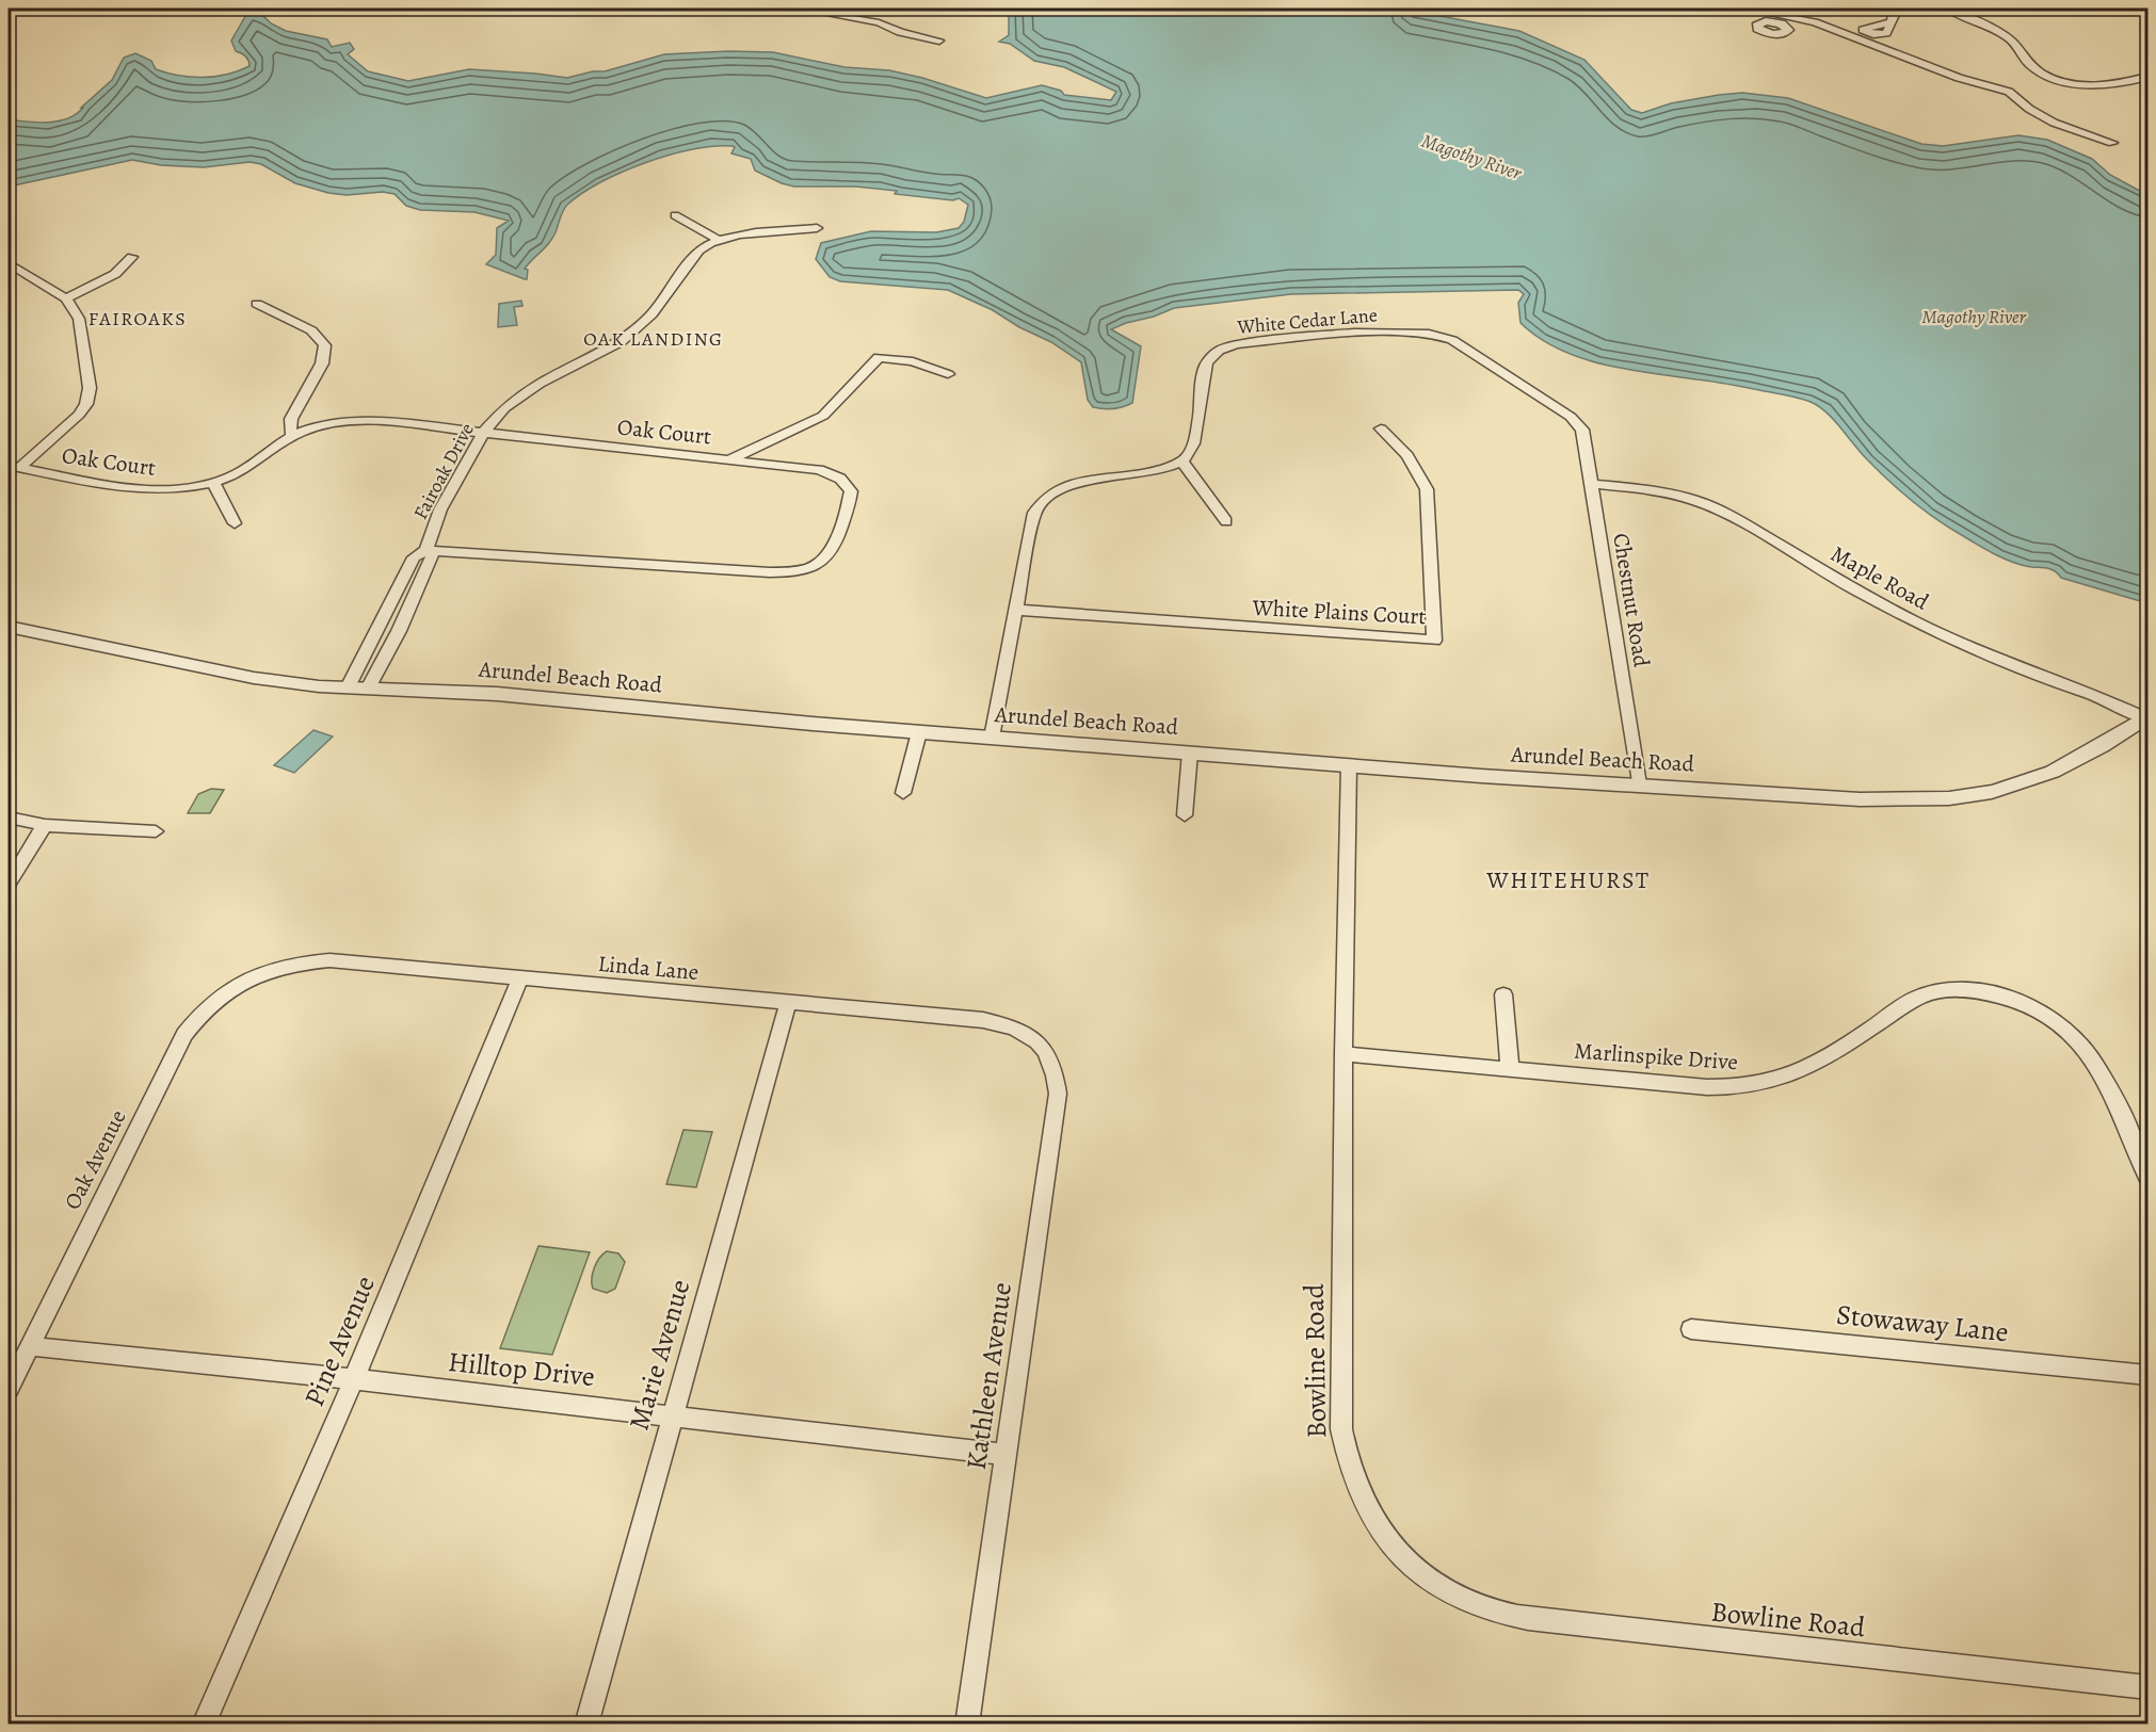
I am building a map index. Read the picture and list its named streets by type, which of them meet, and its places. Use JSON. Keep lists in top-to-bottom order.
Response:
{
  "streets": {
    "street": [
      "White Cedar Lane",
      "Oak Court",
      "Fairoak Drive",
      "Maple Road",
      "Chestnut Road",
      "White Plains Court",
      "Arundel Beach Road",
      "Linda Lane",
      "Marlinspike Drive",
      "Oak Avenue",
      "Stowaway Lane",
      "Pine Avenue",
      "Marie Avenue",
      "Bowline Road",
      "Hilltop Drive",
      "Kathleen Avenue"
    ]
  },
  "crossings": [
    ["White Cedar Lane", "Chestnut Road"],
    ["Oak Court", "Fairoak Drive"],
    ["Fairoak Drive", "Arundel Beach Road"],
    ["Maple Road", "Chestnut Road"],
    ["Maple Road", "Arundel Beach Road"],
    ["Chestnut Road", "Arundel Beach Road"],
    ["Arundel Beach Road", "Bowline Road"],
    ["Linda Lane", "Oak Avenue"],
    ["Linda Lane", "Pine Avenue"],
    ["Linda Lane", "Marie Avenue"],
    ["Linda Lane", "Kathleen Avenue"],
    ["Marlinspike Drive", "Bowline Road"],
    ["Oak Avenue", "Hilltop Drive"],
    ["Pine Avenue", "Hilltop Drive"],
    ["Marie Avenue", "Hilltop Drive"],
    ["Hilltop Drive", "Kathleen Avenue"]
  ],
  "districts": ["FAIROAKS", "OAK LANDING", "WHITEHURST"],
  "water": ["Magothy River"]
}
